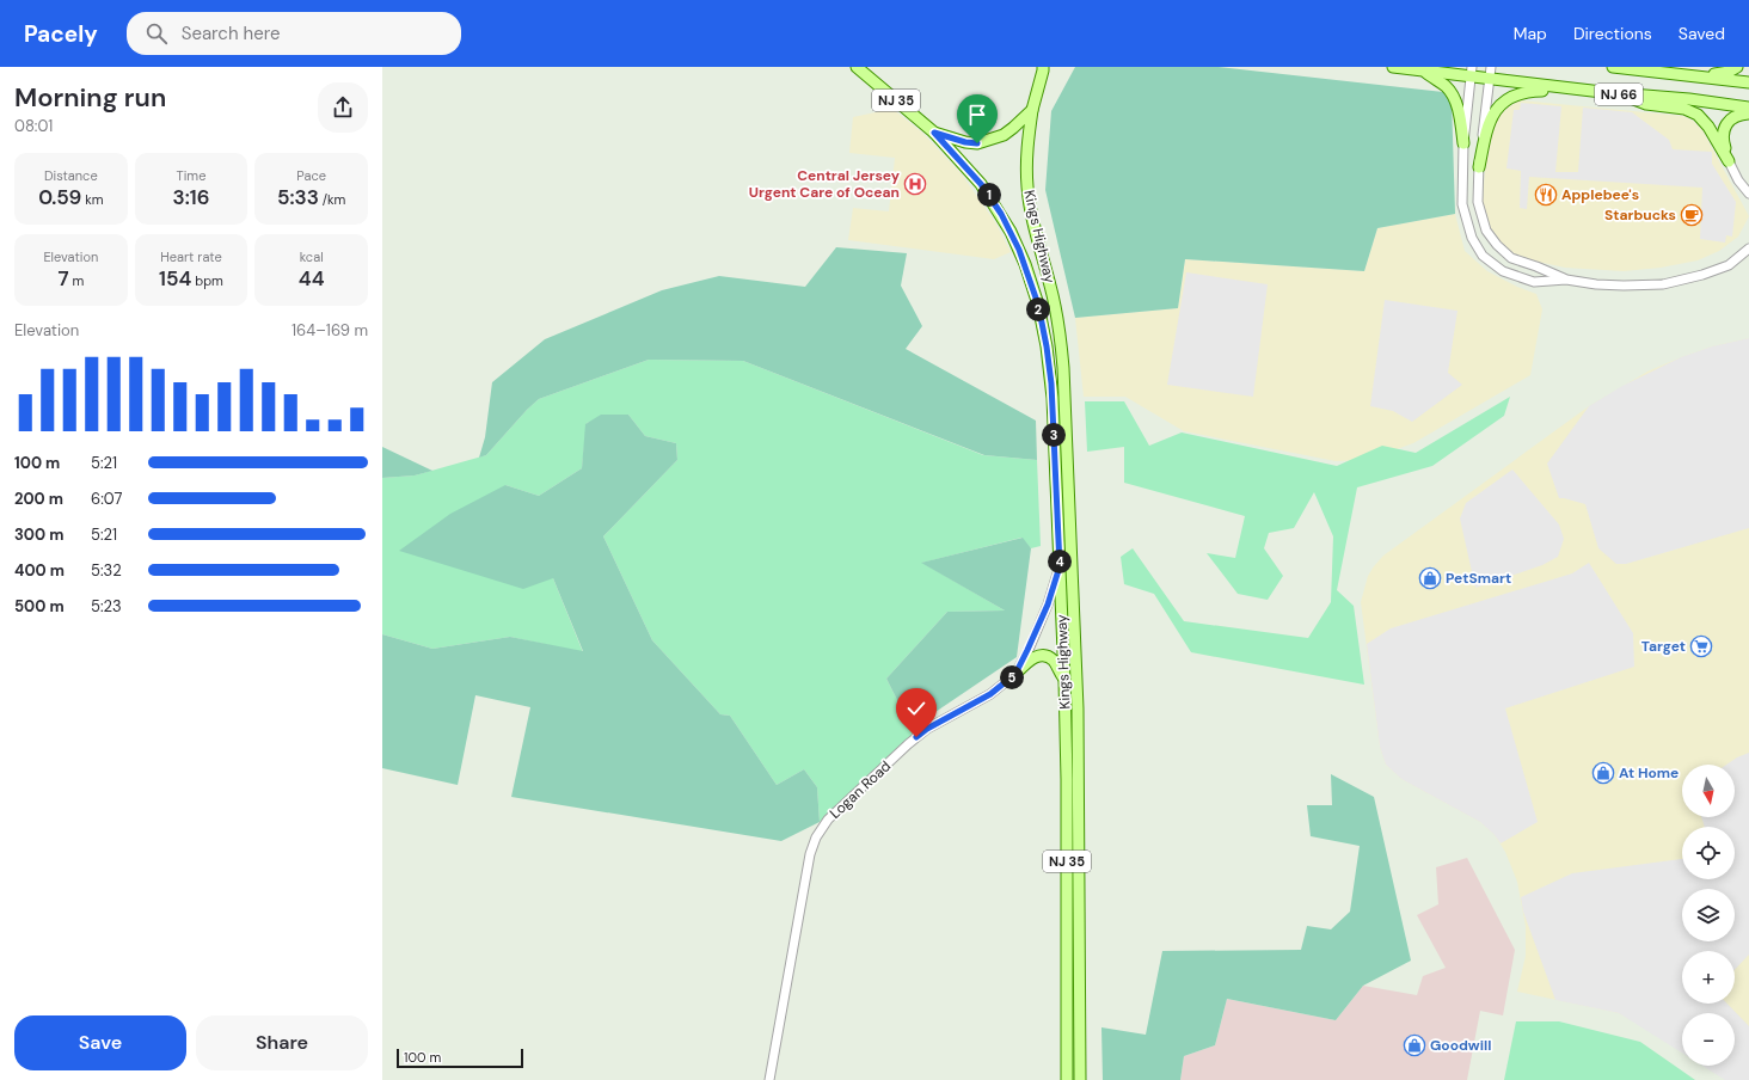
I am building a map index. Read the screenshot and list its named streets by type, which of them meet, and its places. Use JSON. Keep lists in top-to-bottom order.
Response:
{
  "streets": {
    "main road": ["NJ 66", "NJ 35", "Kings Highway"],
    "street": ["Logan Road"]
  },
  "crossings": [
    ["NJ 35", "Kings Highway"],
    ["Kings Highway", "Logan Road"]
  ],
  "places": {
    "hospital": ["Central Jersey Urgent Care of Ocean"],
    "restaurant": ["Applebee's"],
    "cafe": ["Starbucks"],
    "shop": ["PetSmart", "At Home", "Goodwill"],
    "supermarket": ["Target"]
  },
  "scale_bar": "100 m",
  "north": "bottom",
  "page": {
    "header": "Pacely",
    "search": "Search here",
    "nav": ["Map", "Directions", "Saved"],
    "heading": ["Morning run", "08:01"],
    "stats": [
      ["Distance", "0.59 km"],
      ["Time", "3:16"],
      ["Pace", "5:33 /km"],
      ["Elevation", "7 m"],
      ["Heart rate", "154 bpm"],
      ["kcal", "44"]
    ],
    "pins": [
      "1",
      "2",
      "3",
      "4",
      "5"
    ],
    "chart": ["Elevation", "164–169 m"],
    "list": [
      {
        "name": "100 m",
        "note": "5:21"
      },
      {
        "name": "200 m",
        "note": "6:07"
      },
      {
        "name": "300 m",
        "note": "5:21"
      },
      {
        "name": "400 m",
        "note": "5:32"
      },
      {
        "name": "500 m",
        "note": "5:23"
      }
    ],
    "map_buttons": ["+", "−"],
    "buttons": ["Save", "Share"],
    "scale": "100 m"
  }
}
